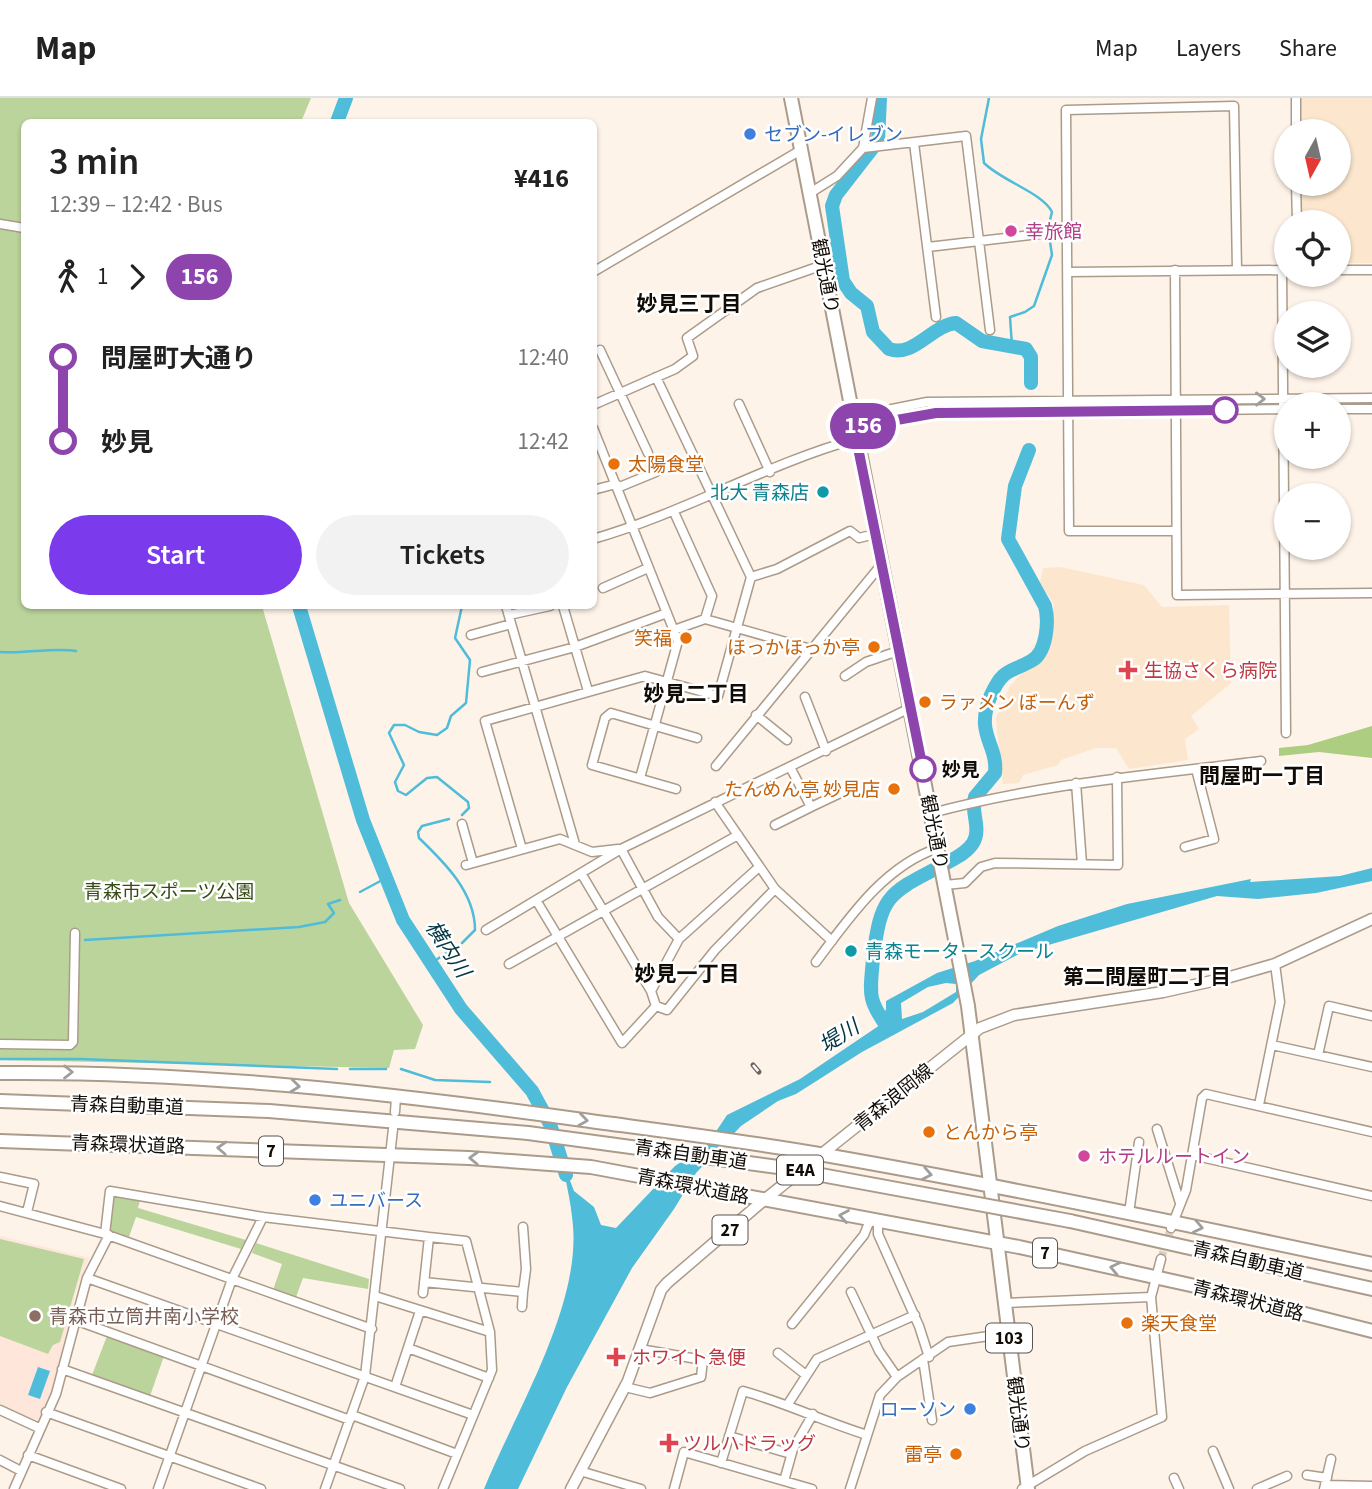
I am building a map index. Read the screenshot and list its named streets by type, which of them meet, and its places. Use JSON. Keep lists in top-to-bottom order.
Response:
{
  "streets": {
    "highway": [
      "観光通り",
      "青森自動車道",
      "青森環状道路",
      "7",
      "E4A",
      "103"
    ],
    "main road": ["青森浪岡線", "27"]
  },
  "crossings": [
    ["観光通り", "青森浪岡線"],
    ["観光通り", "青森環状道路"],
    ["青森浪岡線", "青森環状道路"]
  ],
  "districts": [
    "妙見三丁目",
    "妙見二丁目",
    "問屋町一丁目",
    "妙見一丁目",
    "第二問屋町二丁目"
  ],
  "water": ["横内川", "堤川"],
  "parks": ["青森市スポーツ公園"],
  "places": {
    "other": [
      "セブン-イレブン",
      "幸旅館",
      "太陽食堂",
      "北大 青森店",
      "笑福",
      "ほっかほっか亭",
      "ラァメン ぼーんず",
      "妙見",
      "たんめん亭 妙見店",
      "青森モータースクール",
      "とんから亭",
      "ホテルルートイン",
      "ユニバース",
      "青森市立筒井南小学校",
      "楽天食堂",
      "ローソン",
      "雷亭"
    ],
    "health": ["生協さくら病院", "ホワイト急便", "ツルハドラッグ"]
  },
  "lines": ["bus line 156"],
  "north": "bottom",
  "page": {
    "header": "Map",
    "nav": ["Map", "Layers", "Share"],
    "on_map": "156",
    "map_buttons": ["+", "−"],
    "heading": ["3 min", "12:39 – 12:42 · Bus", "¥416"],
    "legs": ["1", "156"],
    "list": [
      {
        "name": "問屋町大通り",
        "value": "12:40"
      },
      {
        "name": "妙見",
        "value": "12:42"
      }
    ],
    "buttons": ["Start", "Tickets"]
  }
}
